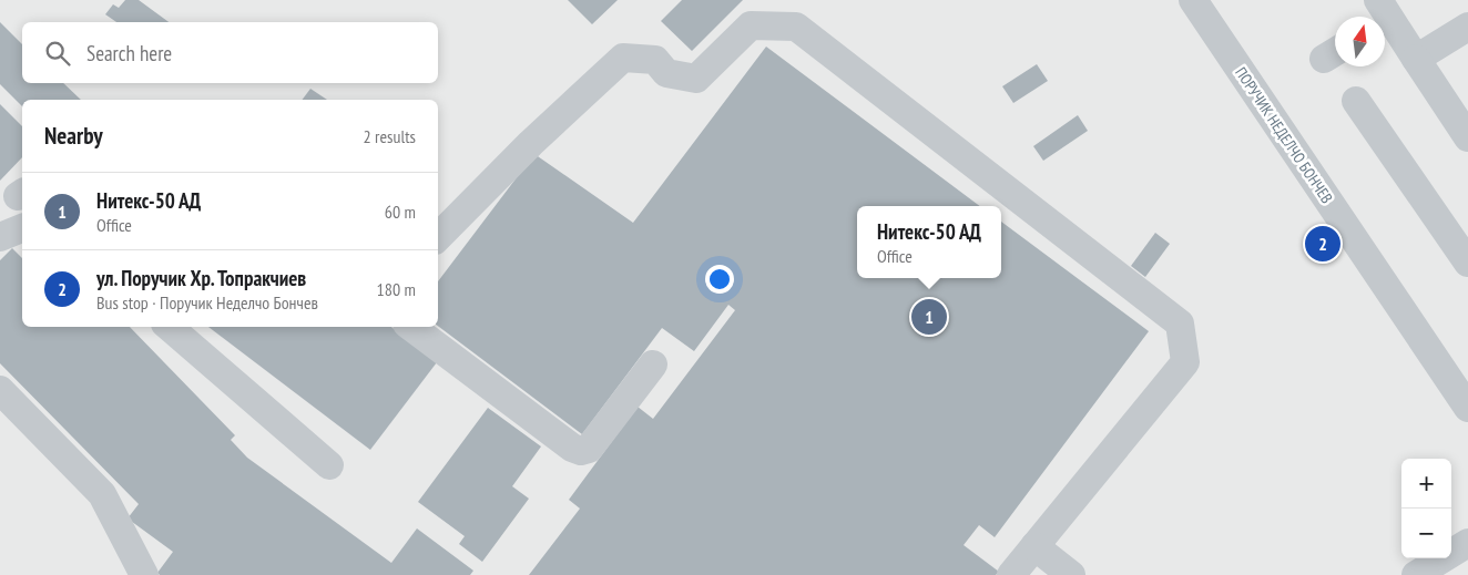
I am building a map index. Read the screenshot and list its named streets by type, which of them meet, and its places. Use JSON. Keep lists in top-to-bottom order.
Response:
{
  "streets": {
    "street": ["ПОРУЧИК НЕДЕЛЧО БОНЧЕВ"]
  },
  "north": "top",
  "page": {
    "search": "Search here",
    "heading": ["Nearby", "2 results"],
    "list": [
      {
        "mark": "1",
        "name": "Нитекс-50 АД",
        "note": "Office",
        "value": "60 m"
      },
      {
        "mark": "2",
        "name": "ул. Поручик Хр. Топракчиев",
        "note": "Bus stop · Поручик Неделчо Бончев",
        "value": "180 m"
      }
    ],
    "popup": ["Нитекс-50 АД", "Office"],
    "pins": ["2", "1"],
    "map_buttons": ["+", "−"]
  }
}
